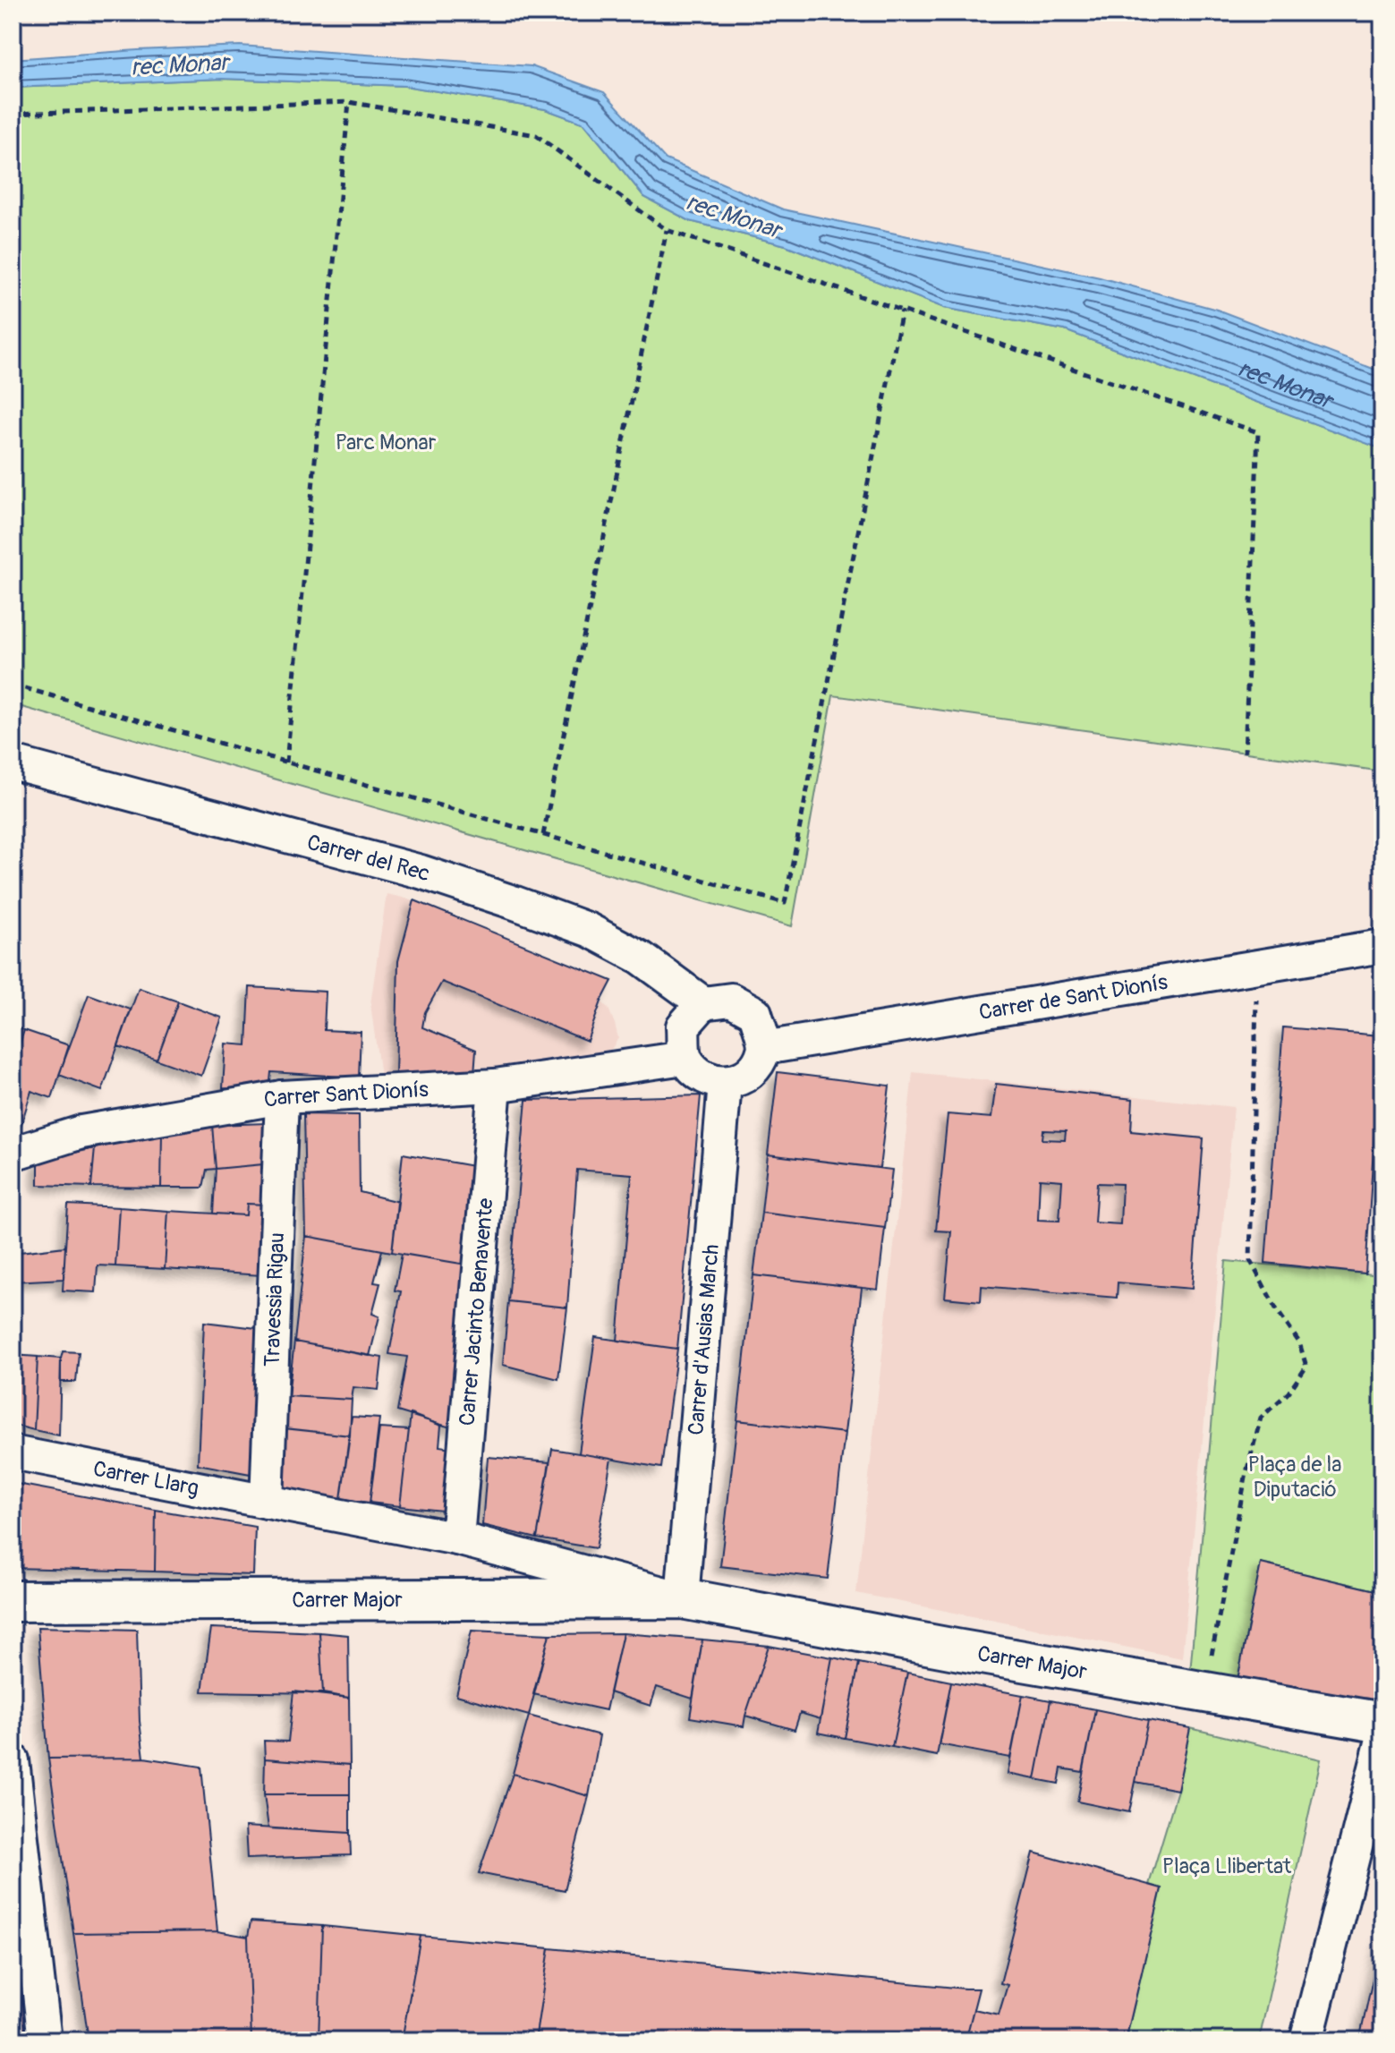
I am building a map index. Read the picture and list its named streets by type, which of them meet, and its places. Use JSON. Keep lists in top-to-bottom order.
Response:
{
  "streets": {
    "street": [
      "Carrer del Rec",
      "Carrer de Sant Dionís",
      "Carrer Sant Dionís",
      "Travessia Rigau",
      "Carrer Jacinto Benavente",
      "Carrer d'Ausias March",
      "Carrer Llarg",
      "Carrer Major"
    ]
  },
  "crossings": [
    ["Carrer del Rec", "Carrer de Sant Dionís"],
    ["Carrer del Rec", "Carrer Sant Dionís"],
    ["Carrer del Rec", "Carrer d'Ausias March"],
    ["Carrer de Sant Dionís", "Carrer Sant Dionís"],
    ["Carrer de Sant Dionís", "Carrer d'Ausias March"],
    ["Carrer Sant Dionís", "Travessia Rigau"],
    ["Carrer Sant Dionís", "Carrer Jacinto Benavente"],
    ["Carrer Sant Dionís", "Carrer d'Ausias March"],
    ["Travessia Rigau", "Carrer Llarg"],
    ["Travessia Rigau", "Carrer Major"],
    ["Carrer Jacinto Benavente", "Carrer Major"],
    ["Carrer d'Ausias March", "Carrer Major"],
    ["Carrer Llarg", "Carrer Major"]
  ],
  "water": ["rec Monar"],
  "parks": ["Parc Monar", "Plaça de la Diputació", "Plaça Llibertat"]
}
